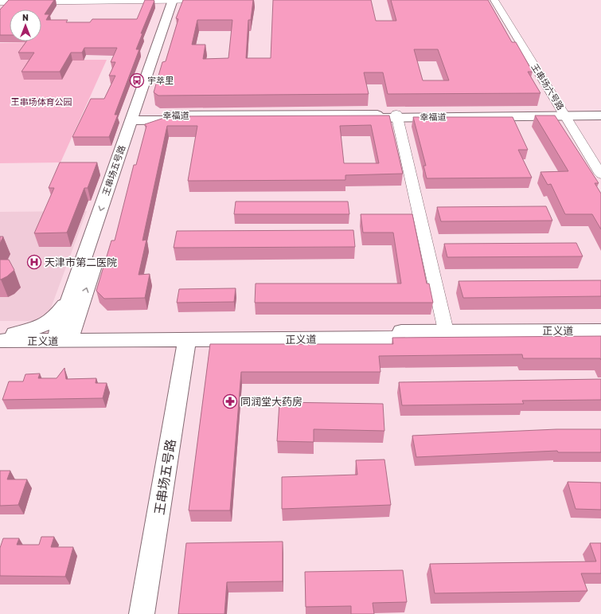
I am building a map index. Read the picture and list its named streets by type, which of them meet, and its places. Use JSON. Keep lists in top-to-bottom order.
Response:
{
  "streets": {
    "street": [
      "王串场六号路",
      "幸福道",
      "王串场五号路",
      "正义道"
    ]
  },
  "crossings": [
    ["王串场六号路", "幸福道"],
    ["幸福道", "王串场五号路"],
    ["王串场五号路", "正义道"]
  ],
  "parks": ["王串场体育公园"],
  "places": {
    "bus stop": ["宇萃里"],
    "hospital": ["天津市第二医院"],
    "pharmacy": ["同润堂大药房"]
  },
  "north": "top"
}
